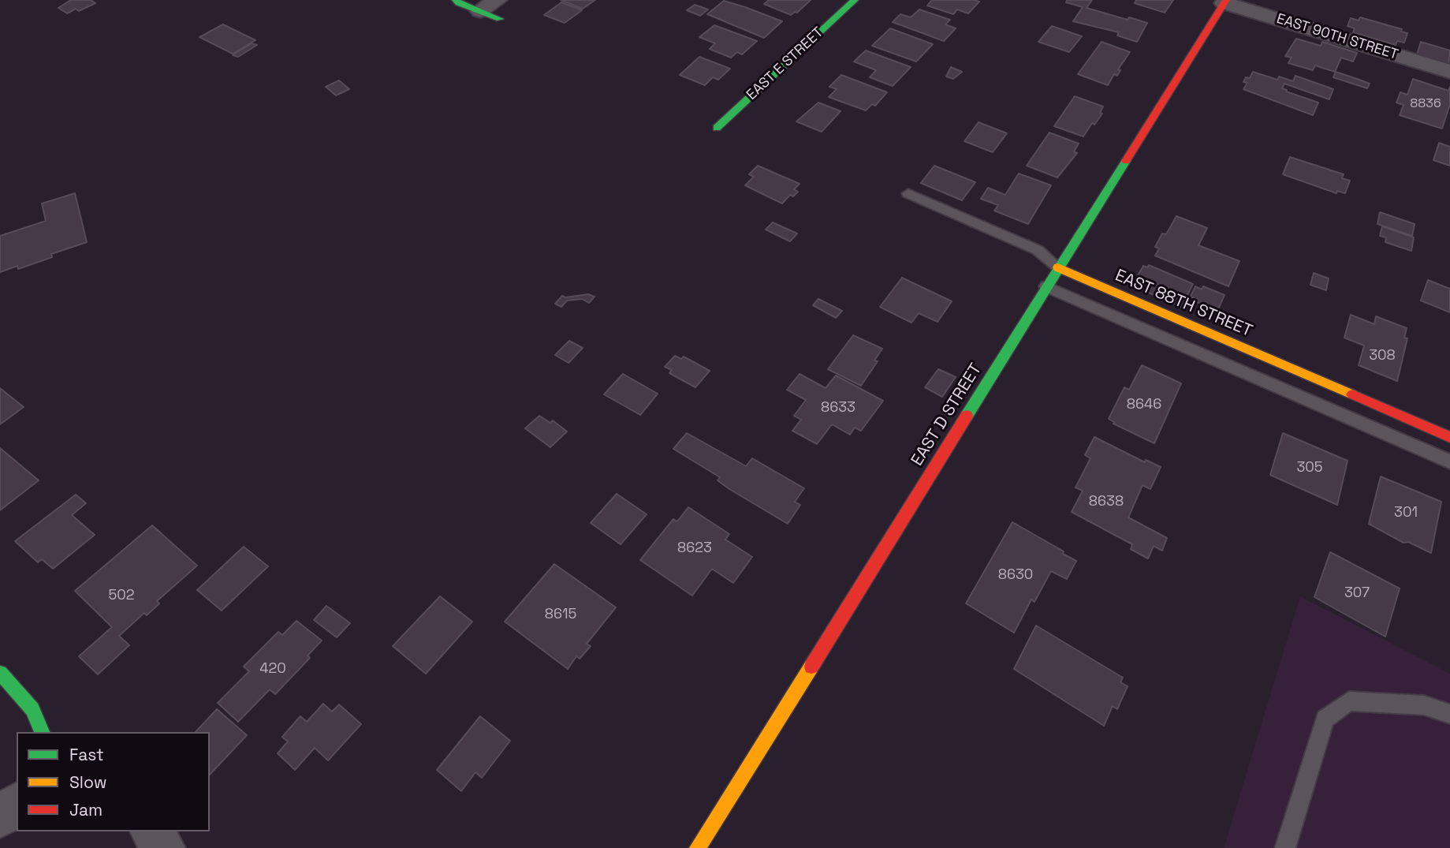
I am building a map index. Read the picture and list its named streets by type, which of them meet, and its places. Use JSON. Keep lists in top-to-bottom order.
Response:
{
  "streets": {
    "street": [
      "EAST 90TH STREET",
      "EAST E STREET",
      "EAST 88TH STREET",
      "EAST D STREET"
    ]
  },
  "crossings": [
    ["EAST 90TH STREET", "EAST D STREET"],
    ["EAST 88TH STREET", "EAST D STREET"]
  ],
  "house_numbers": [
    "8836",
    "308",
    "8646",
    "8633",
    "305",
    "8638",
    "301",
    "8623",
    "8630",
    "307",
    "502",
    "8615",
    "420"
  ],
  "legend": ["Fast", "Slow", "Jam"]
}
